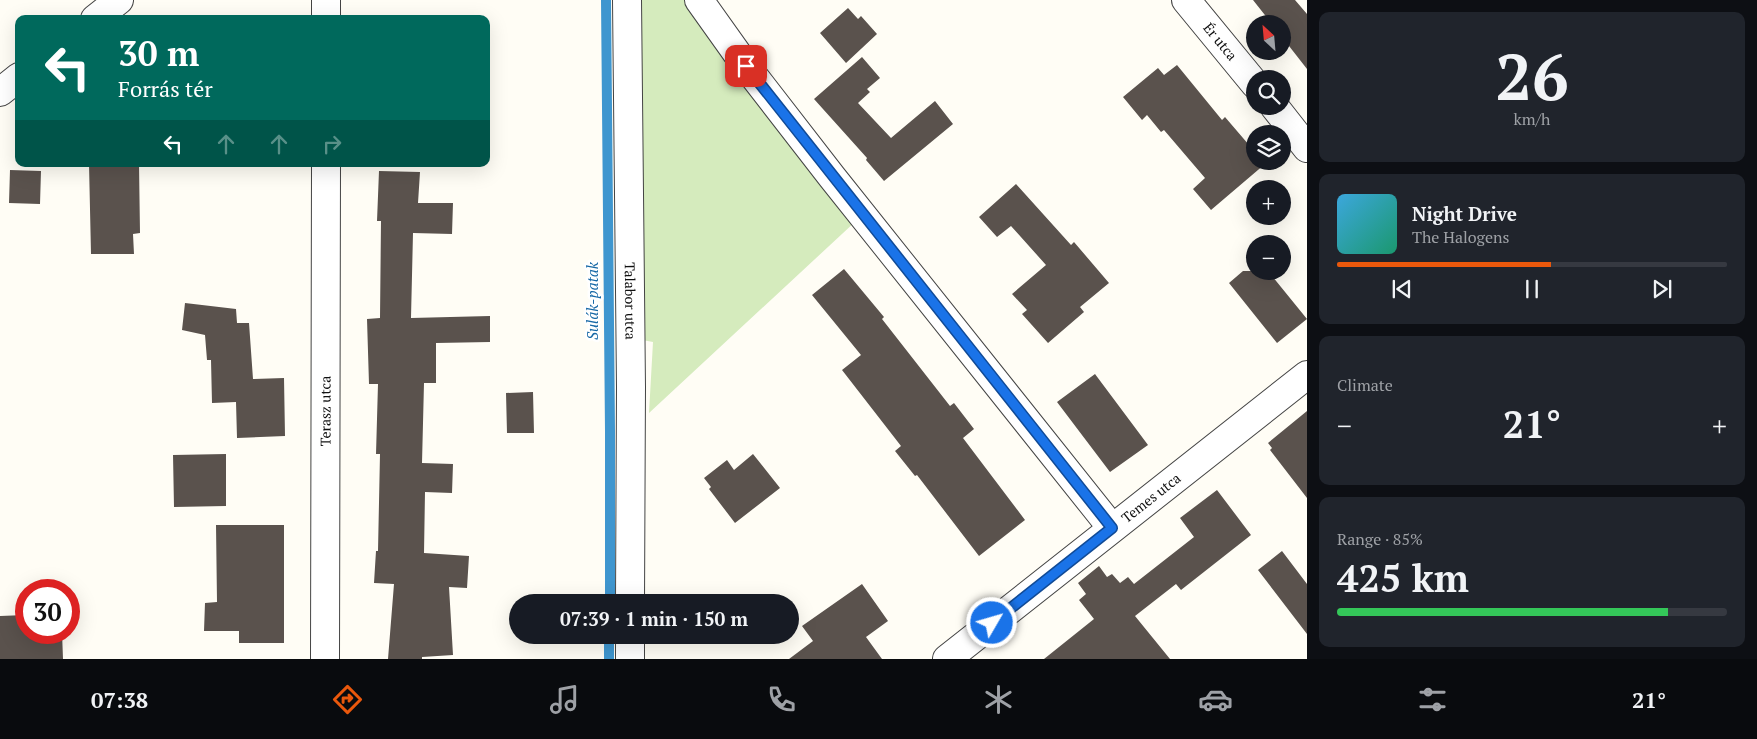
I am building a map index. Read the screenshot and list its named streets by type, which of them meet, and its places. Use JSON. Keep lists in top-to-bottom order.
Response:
{
  "streets": {
    "street": [
      "Ér utca",
      "Talabor utca",
      "Terasz utca",
      "Temes utca"
    ]
  },
  "water": ["Sulák-patak"],
  "north": "top left",
  "page": {
    "tile": [
      ["26", "km/h"],
      "Climate",
      ["Range · 85%", "425 km"]
    ],
    "map_buttons": ["+", "−"],
    "turn": ["30 m", "Forrás tér"],
    "song": ["Night Drive", "The Halogens"],
    "heat": ["−", "21°", "+"],
    "limit": "30",
    "trip": "07:39 · 1 min · 150 m",
    "tabs": ["07:38", "21°"]
  }
}
